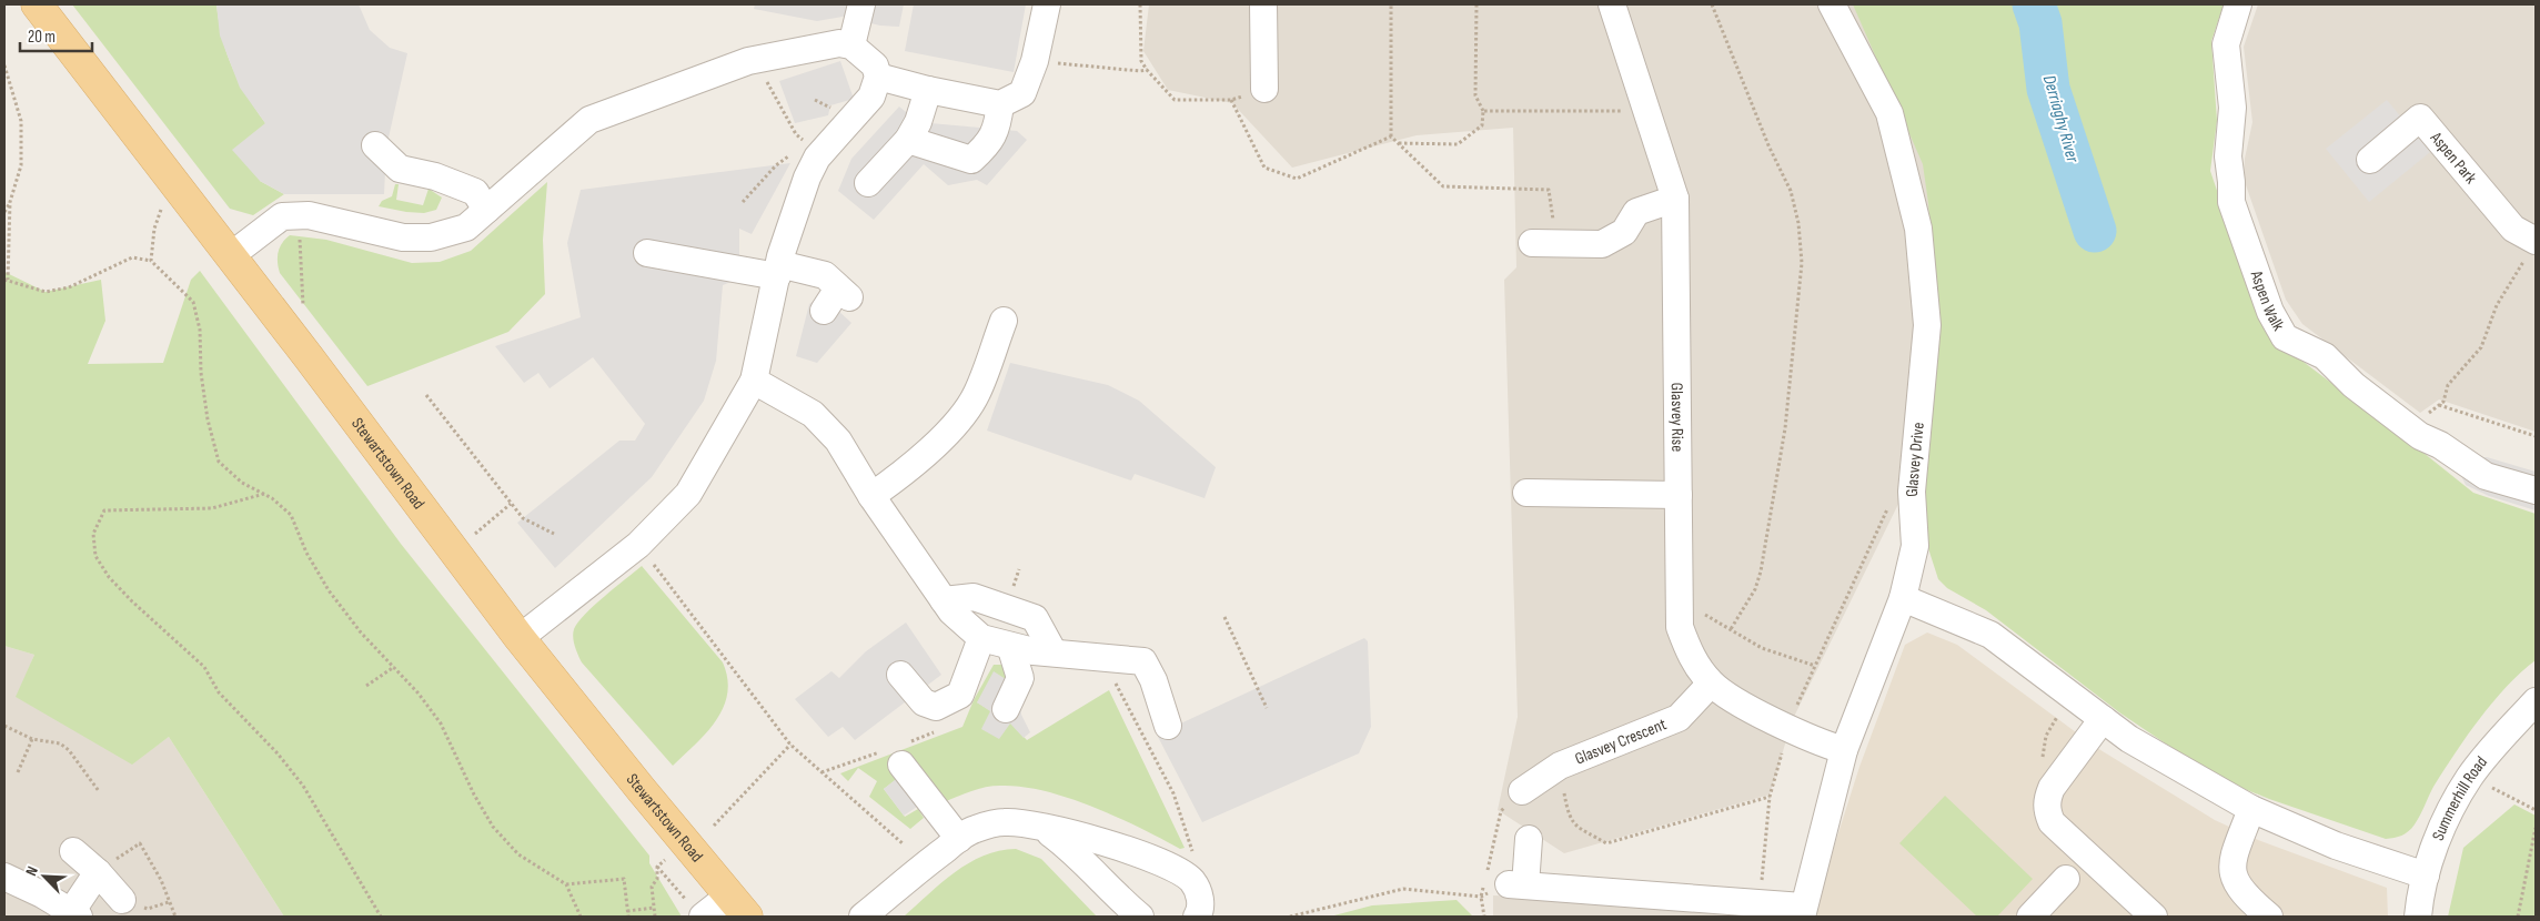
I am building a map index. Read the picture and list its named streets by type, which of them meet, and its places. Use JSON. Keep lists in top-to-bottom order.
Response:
{
  "streets": {
    "main road": ["Stewartstown Road"],
    "street": [
      "Aspen Park",
      "Aspen Walk",
      "Glasvey Rise",
      "Glasvey Drive",
      "Glasvey Crescent",
      "Summerhill Road"
    ]
  },
  "crossings": [
    ["Glasvey Rise", "Glasvey Drive"],
    ["Glasvey Rise", "Glasvey Crescent"]
  ],
  "water": ["Derriaghy River"],
  "scale_bar": "20 m",
  "north": "top left"
}
